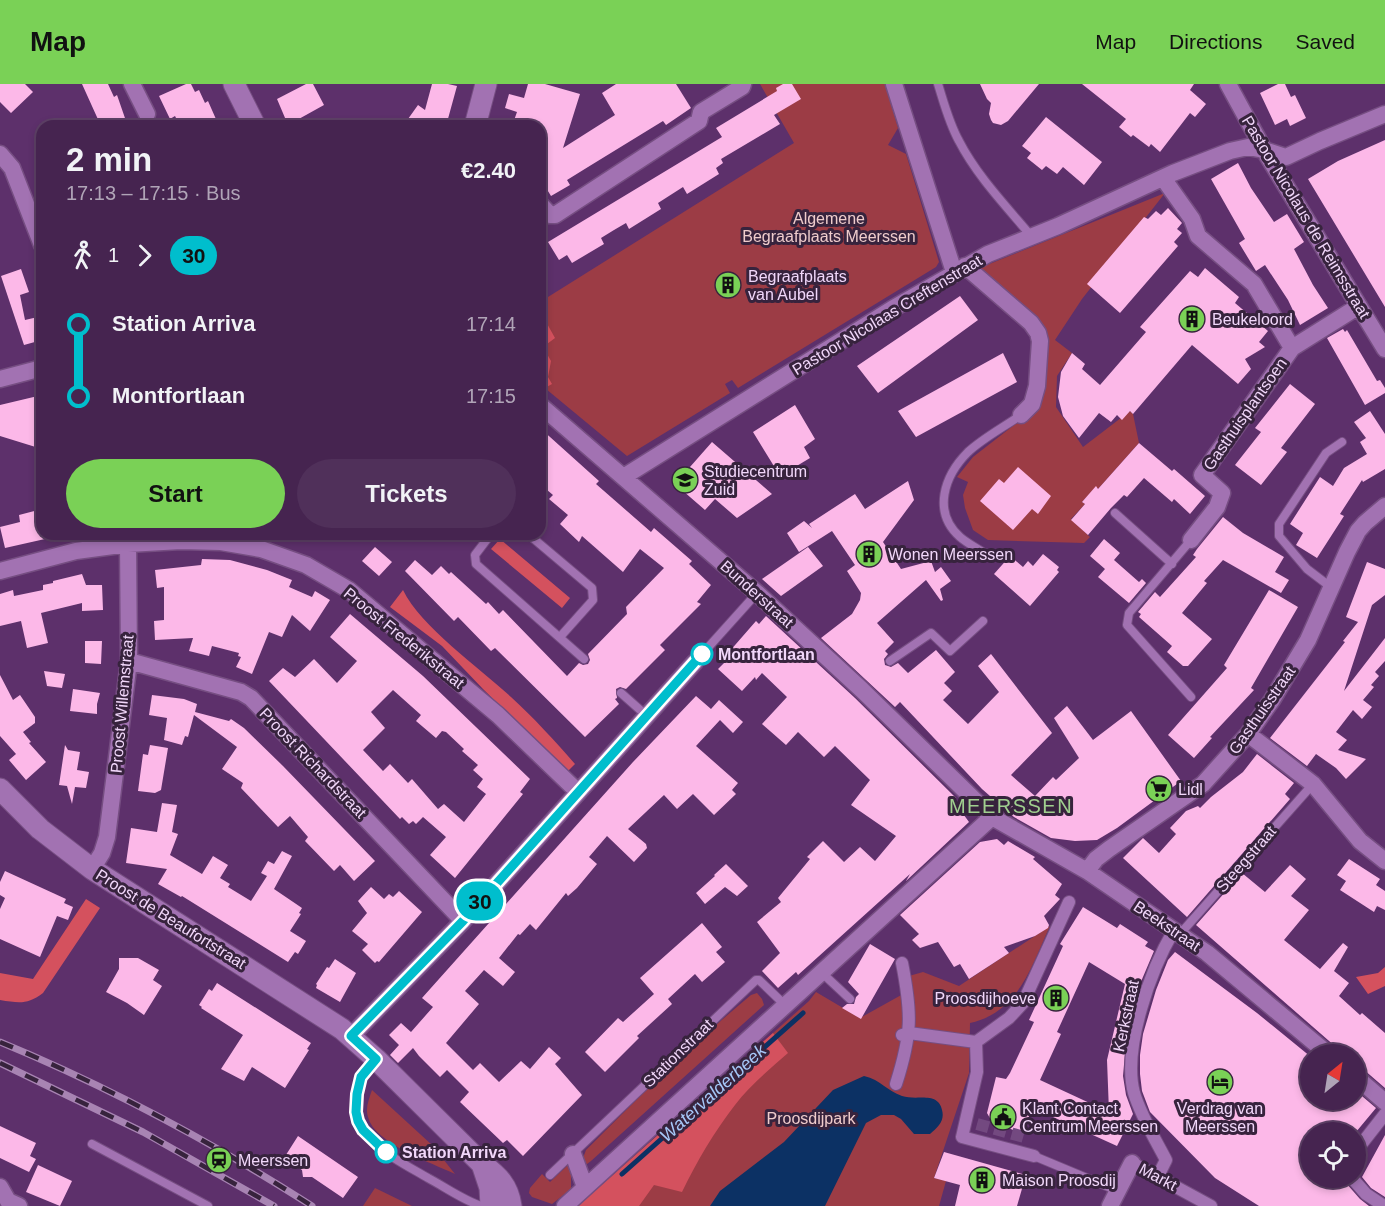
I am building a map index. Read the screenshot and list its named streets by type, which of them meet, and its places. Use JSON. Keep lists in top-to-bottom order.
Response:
{
  "streets": {
    "street": [
      "Pastoor Nicolaus de Reimsstraat",
      "Pastoor Nicolaas Creftenstraat",
      "Gasthuisplantsoen",
      "Bunderstraat",
      "Proost Frederikstraat",
      "Proost Willemstraat",
      "Gasthuisstraat",
      "Proost Richardstraat",
      "Proost de Beaufortstraat",
      "Beekstraat",
      "Kerkstraat",
      "Markt"
    ],
    "lane": ["Steegstraat", "Stationstraat"]
  },
  "crossings": [
    ["Pastoor Nicolaus de Reimsstraat", "Pastoor Nicolaas Creftenstraat"],
    ["Pastoor Nicolaus de Reimsstraat", "Gasthuisplantsoen"],
    ["Pastoor Nicolaas Creftenstraat", "Gasthuisplantsoen"],
    ["Pastoor Nicolaas Creftenstraat", "Bunderstraat"],
    ["Bunderstraat", "Beekstraat"],
    ["Proost Willemstraat", "Proost Richardstraat"],
    ["Proost Willemstraat", "Proost de Beaufortstraat"],
    ["Gasthuisstraat", "Beekstraat"],
    ["Steegstraat", "Beekstraat"],
    ["Steegstraat", "Kerkstraat"],
    ["Beekstraat", "Kerkstraat"],
    ["Kerkstraat", "Markt"]
  ],
  "districts": ["MEERSSEN"],
  "water": ["Watervalderbeek"],
  "parks": ["Algemene Begraafplaats Meerssen", "Proosdijpark"],
  "places": {
    "building": [
      "Begraafplaats van Aubel",
      "Beukeloord",
      "Wonen Meerssen",
      "Proosdijhoeve",
      "Maison Proosdij"
    ],
    "school or university": ["Studiecentrum Zuid"],
    "other": ["Montfortlaan", "Station Arriva"],
    "supermarket": ["Lidl"],
    "hotel": ["Verdrag van Meerssen"],
    "public building": ["Klant Contact Centrum Meerssen"],
    "station": ["Meerssen"]
  },
  "lines": ["bus line 30"],
  "north": "top right",
  "page": {
    "header": "Map",
    "nav": ["Map", "Directions", "Saved"],
    "on_map": "30",
    "heading": ["2 min", "17:13 – 17:15 · Bus", "€2.40"],
    "legs": ["1", "30"],
    "list": [
      {
        "name": "Station Arriva",
        "value": "17:14"
      },
      {
        "name": "Montfortlaan",
        "value": "17:15"
      }
    ],
    "buttons": ["Start", "Tickets"]
  }
}
